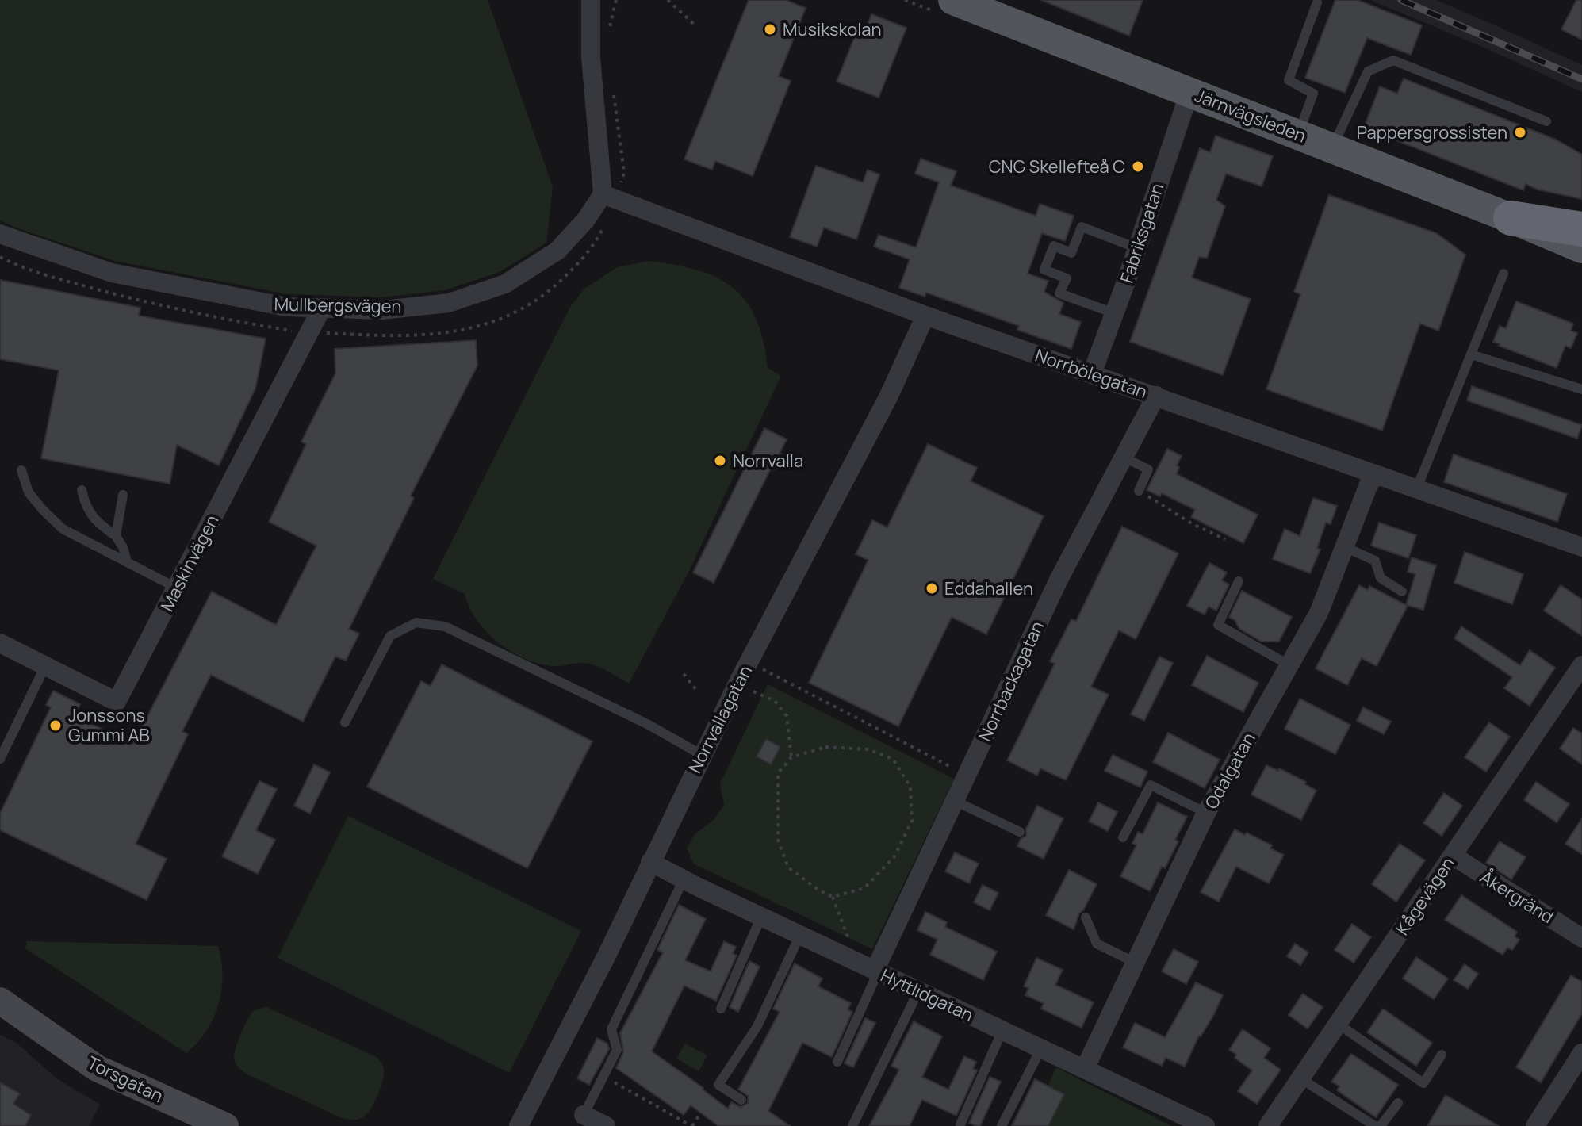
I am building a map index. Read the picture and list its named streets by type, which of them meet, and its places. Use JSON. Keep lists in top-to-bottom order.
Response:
{
  "streets": {
    "main road": ["Järnvägsleden", "Torsgatan"],
    "street": [
      "Fabriksgatan",
      "Mullbergsvägen",
      "Norrbölegatan",
      "Maskinvägen",
      "Norrbackagatan",
      "Norrvallagatan",
      "Odalgatan",
      "Kågevägen",
      "Åkergränd",
      "Hyttlidgatan"
    ]
  },
  "crossings": [
    ["Järnvägsleden", "Fabriksgatan"],
    ["Fabriksgatan", "Norrbölegatan"],
    ["Mullbergsvägen", "Norrbölegatan"],
    ["Mullbergsvägen", "Maskinvägen"],
    ["Norrbölegatan", "Norrbackagatan"],
    ["Norrbölegatan", "Norrvallagatan"],
    ["Norrbölegatan", "Odalgatan"],
    ["Norrbackagatan", "Hyttlidgatan"],
    ["Norrvallagatan", "Hyttlidgatan"],
    ["Odalgatan", "Hyttlidgatan"],
    ["Kågevägen", "Åkergränd"]
  ],
  "places": [
    "Musikskolan",
    "Pappersgrossisten",
    "CNG Skellefteå C",
    "Norrvalla",
    "Eddahallen",
    "Jonssons Gummi AB"
  ]
}
